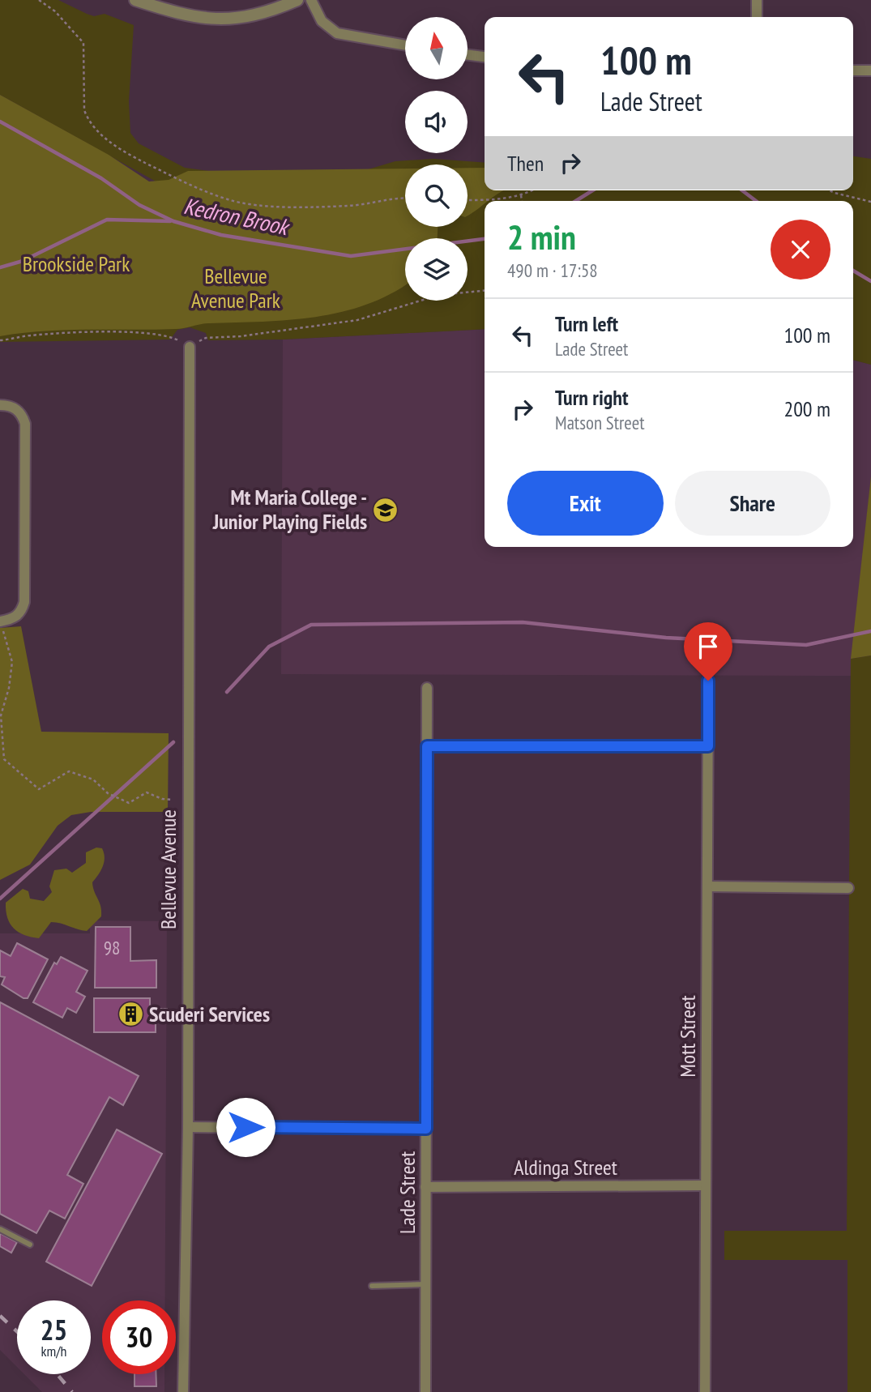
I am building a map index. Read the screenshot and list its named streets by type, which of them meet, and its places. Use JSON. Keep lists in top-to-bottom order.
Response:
{
  "streets": {
    "street": [
      "Bellevue Avenue",
      "Mott Street",
      "Aldinga Street",
      "Lade Street"
    ]
  },
  "crossings": [
    ["Mott Street", "Aldinga Street"],
    ["Aldinga Street", "Lade Street"]
  ],
  "water": ["Kedron Brook"],
  "parks": ["Brookside Park", "Bellevue Avenue Park"],
  "places": {
    "school or university": ["Mt Maria College - Junior Playing Fields"],
    "building": ["Scuderi Services"]
  },
  "house_numbers": ["98"],
  "north": "top",
  "page": {
    "turn": ["100 m", "Lade Street"],
    "then": "Then",
    "heading": ["2 min", "490 m · 17:58"],
    "list": [
      {
        "name": "Turn left",
        "note": "Lade Street",
        "value": "100 m"
      },
      {
        "name": "Turn right",
        "note": "Matson Street",
        "value": "200 m"
      }
    ],
    "buttons": ["Exit", "Share"],
    "speed": "25 km/h",
    "limit": "30"
  }
}
